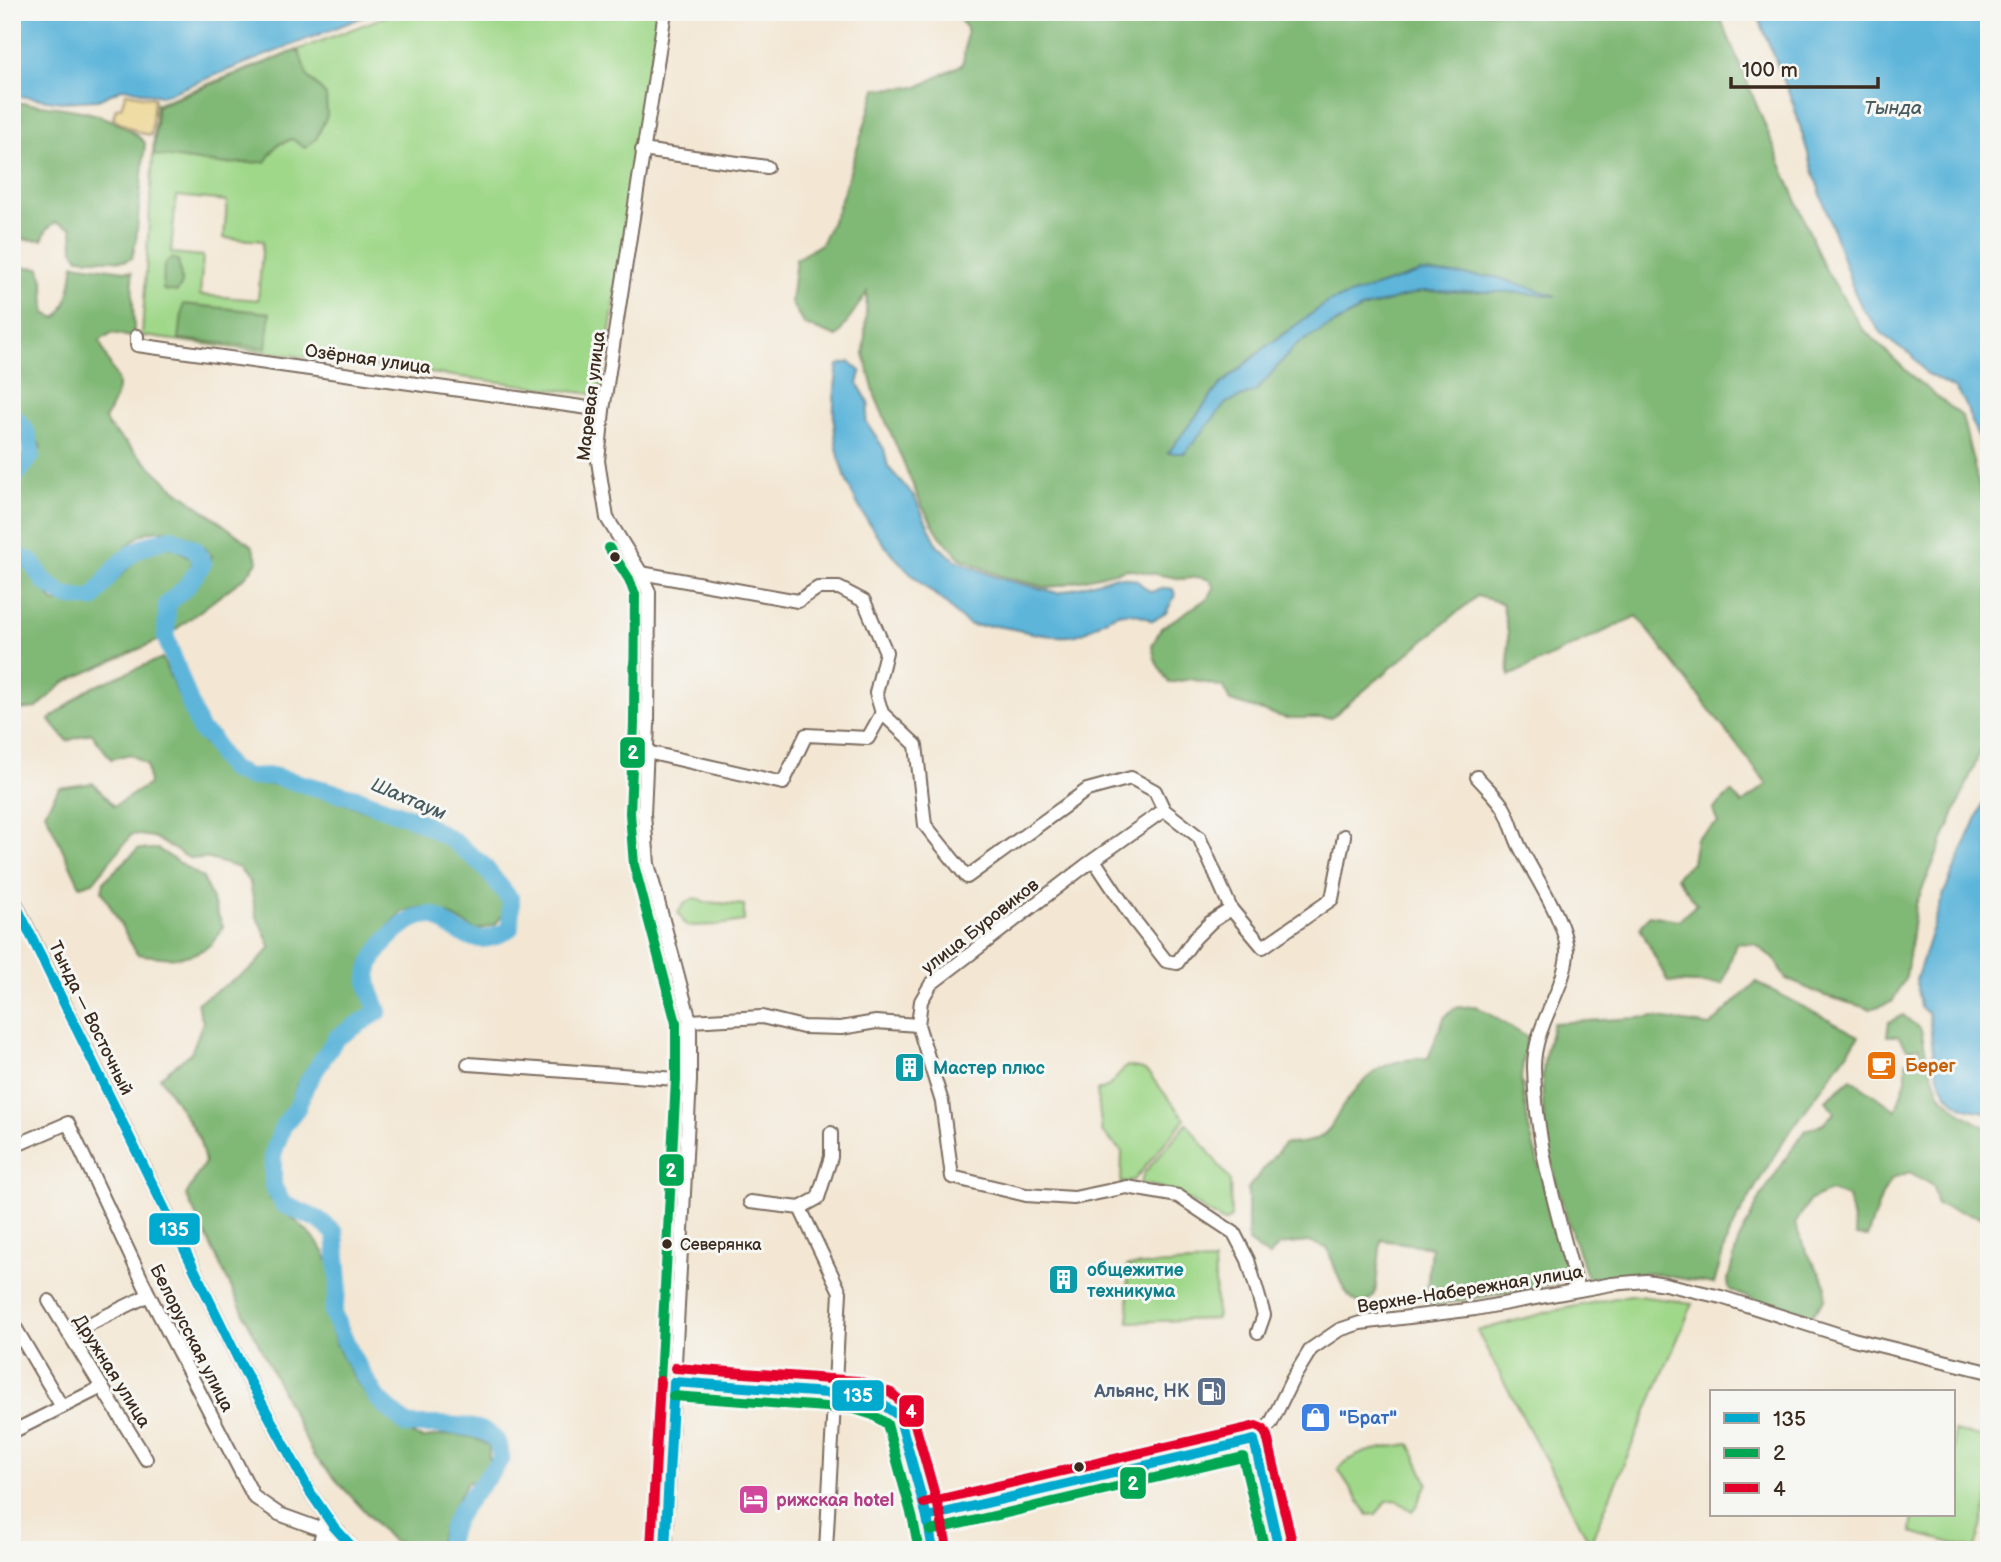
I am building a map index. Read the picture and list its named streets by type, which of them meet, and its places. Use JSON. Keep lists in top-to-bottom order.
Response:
{
  "streets": {
    "street": [
      "Озёрная улица",
      "Маревая улица",
      "улица Буровиков",
      "Тында — Восточный",
      "Верхне-Набережная улица",
      "Белорусская улица",
      "Дружная улица"
    ]
  },
  "crossings": [
    ["Озёрная улица", "Маревая улица"]
  ],
  "water": ["Тында", "Шахтаум"],
  "places": {
    "cafe": ["Берег"],
    "building": ["Мастер плюс", "общежитие техникума"],
    "other": ["Северянка"],
    "fuel station": ["Альянс, НК"],
    "shop": ["\"Брат\""],
    "hotel": ["рижская hotel"]
  },
  "lines": ["transit line 2", "transit line 135", "transit line 4"],
  "legend": ["135", "2", "4"],
  "scale_bar": "100 m"
}
